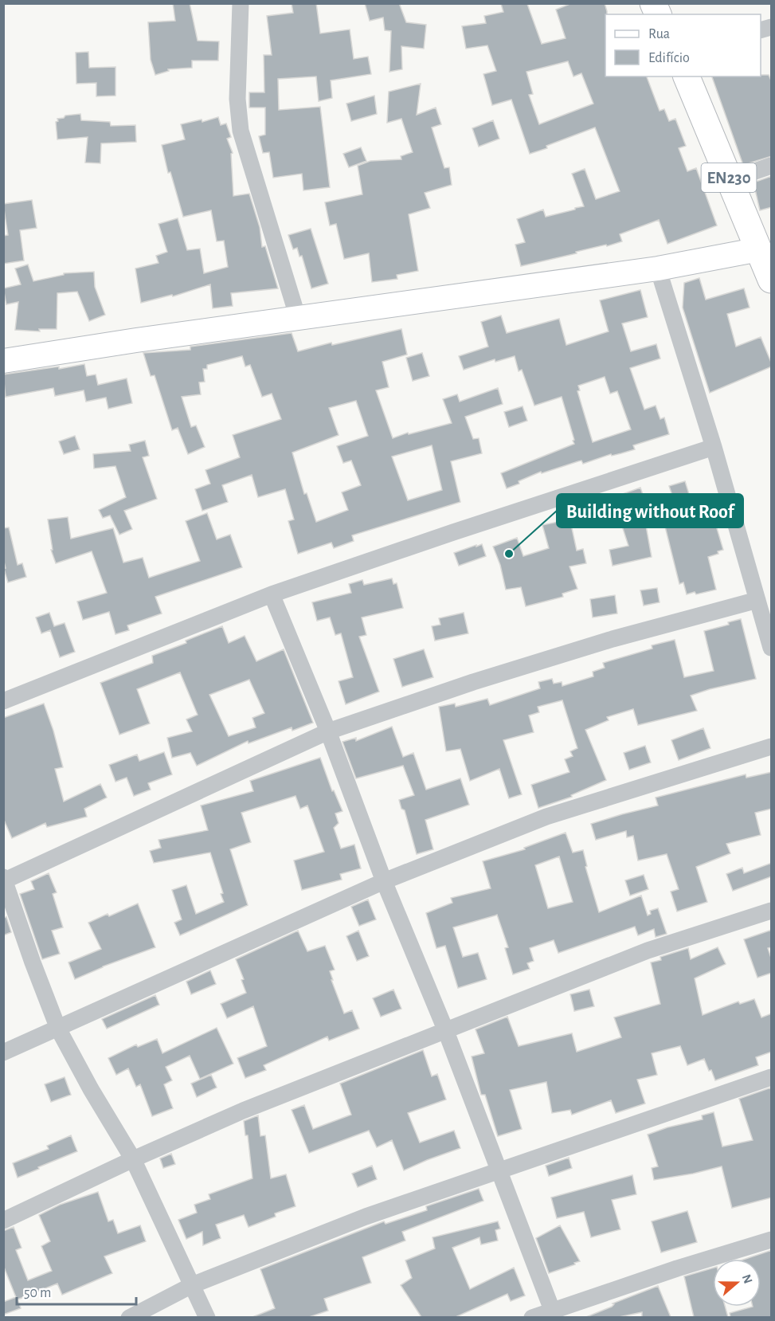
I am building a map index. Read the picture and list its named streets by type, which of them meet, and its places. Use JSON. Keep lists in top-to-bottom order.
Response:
{
  "streets": {
    "main road": ["EN230"]
  },
  "places": ["Building without Roof"],
  "legend": ["Rua", "Edifício"],
  "scale_bar": "50 m",
  "north": "right"
}
